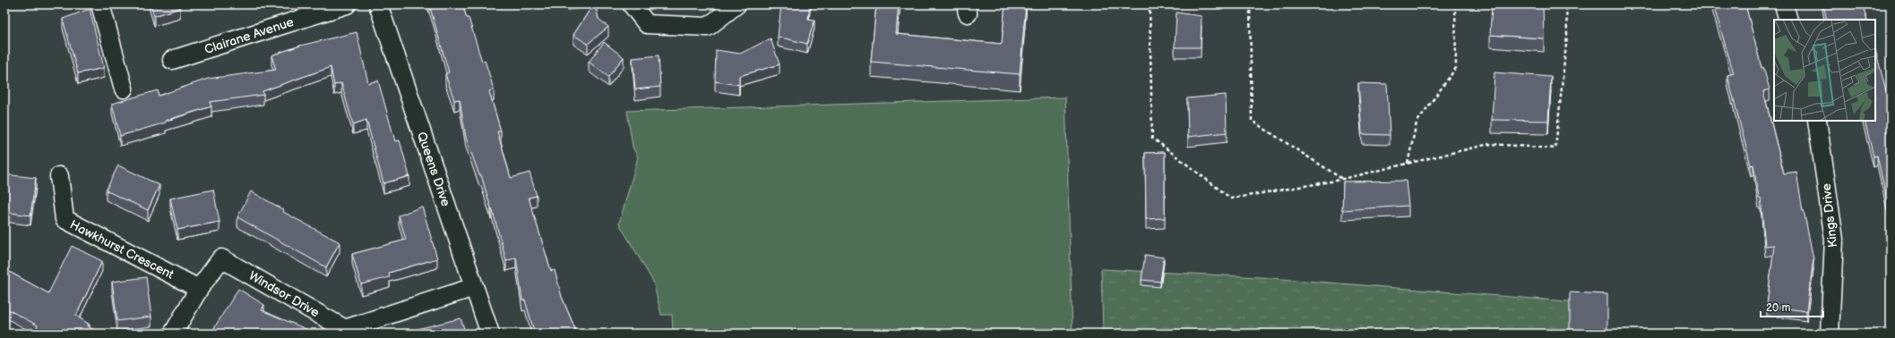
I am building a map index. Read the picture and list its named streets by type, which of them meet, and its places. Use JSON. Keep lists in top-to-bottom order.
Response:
{
  "streets": {
    "street": [
      "Clairane Avenue",
      "Queens Drive",
      "Kings Drive",
      "Hawkhurst Crescent",
      "Windsor Drive"
    ]
  },
  "crossings": [
    ["Queens Drive", "Windsor Drive"],
    ["Hawkhurst Crescent", "Windsor Drive"]
  ],
  "scale_bar": "20 m"
}
